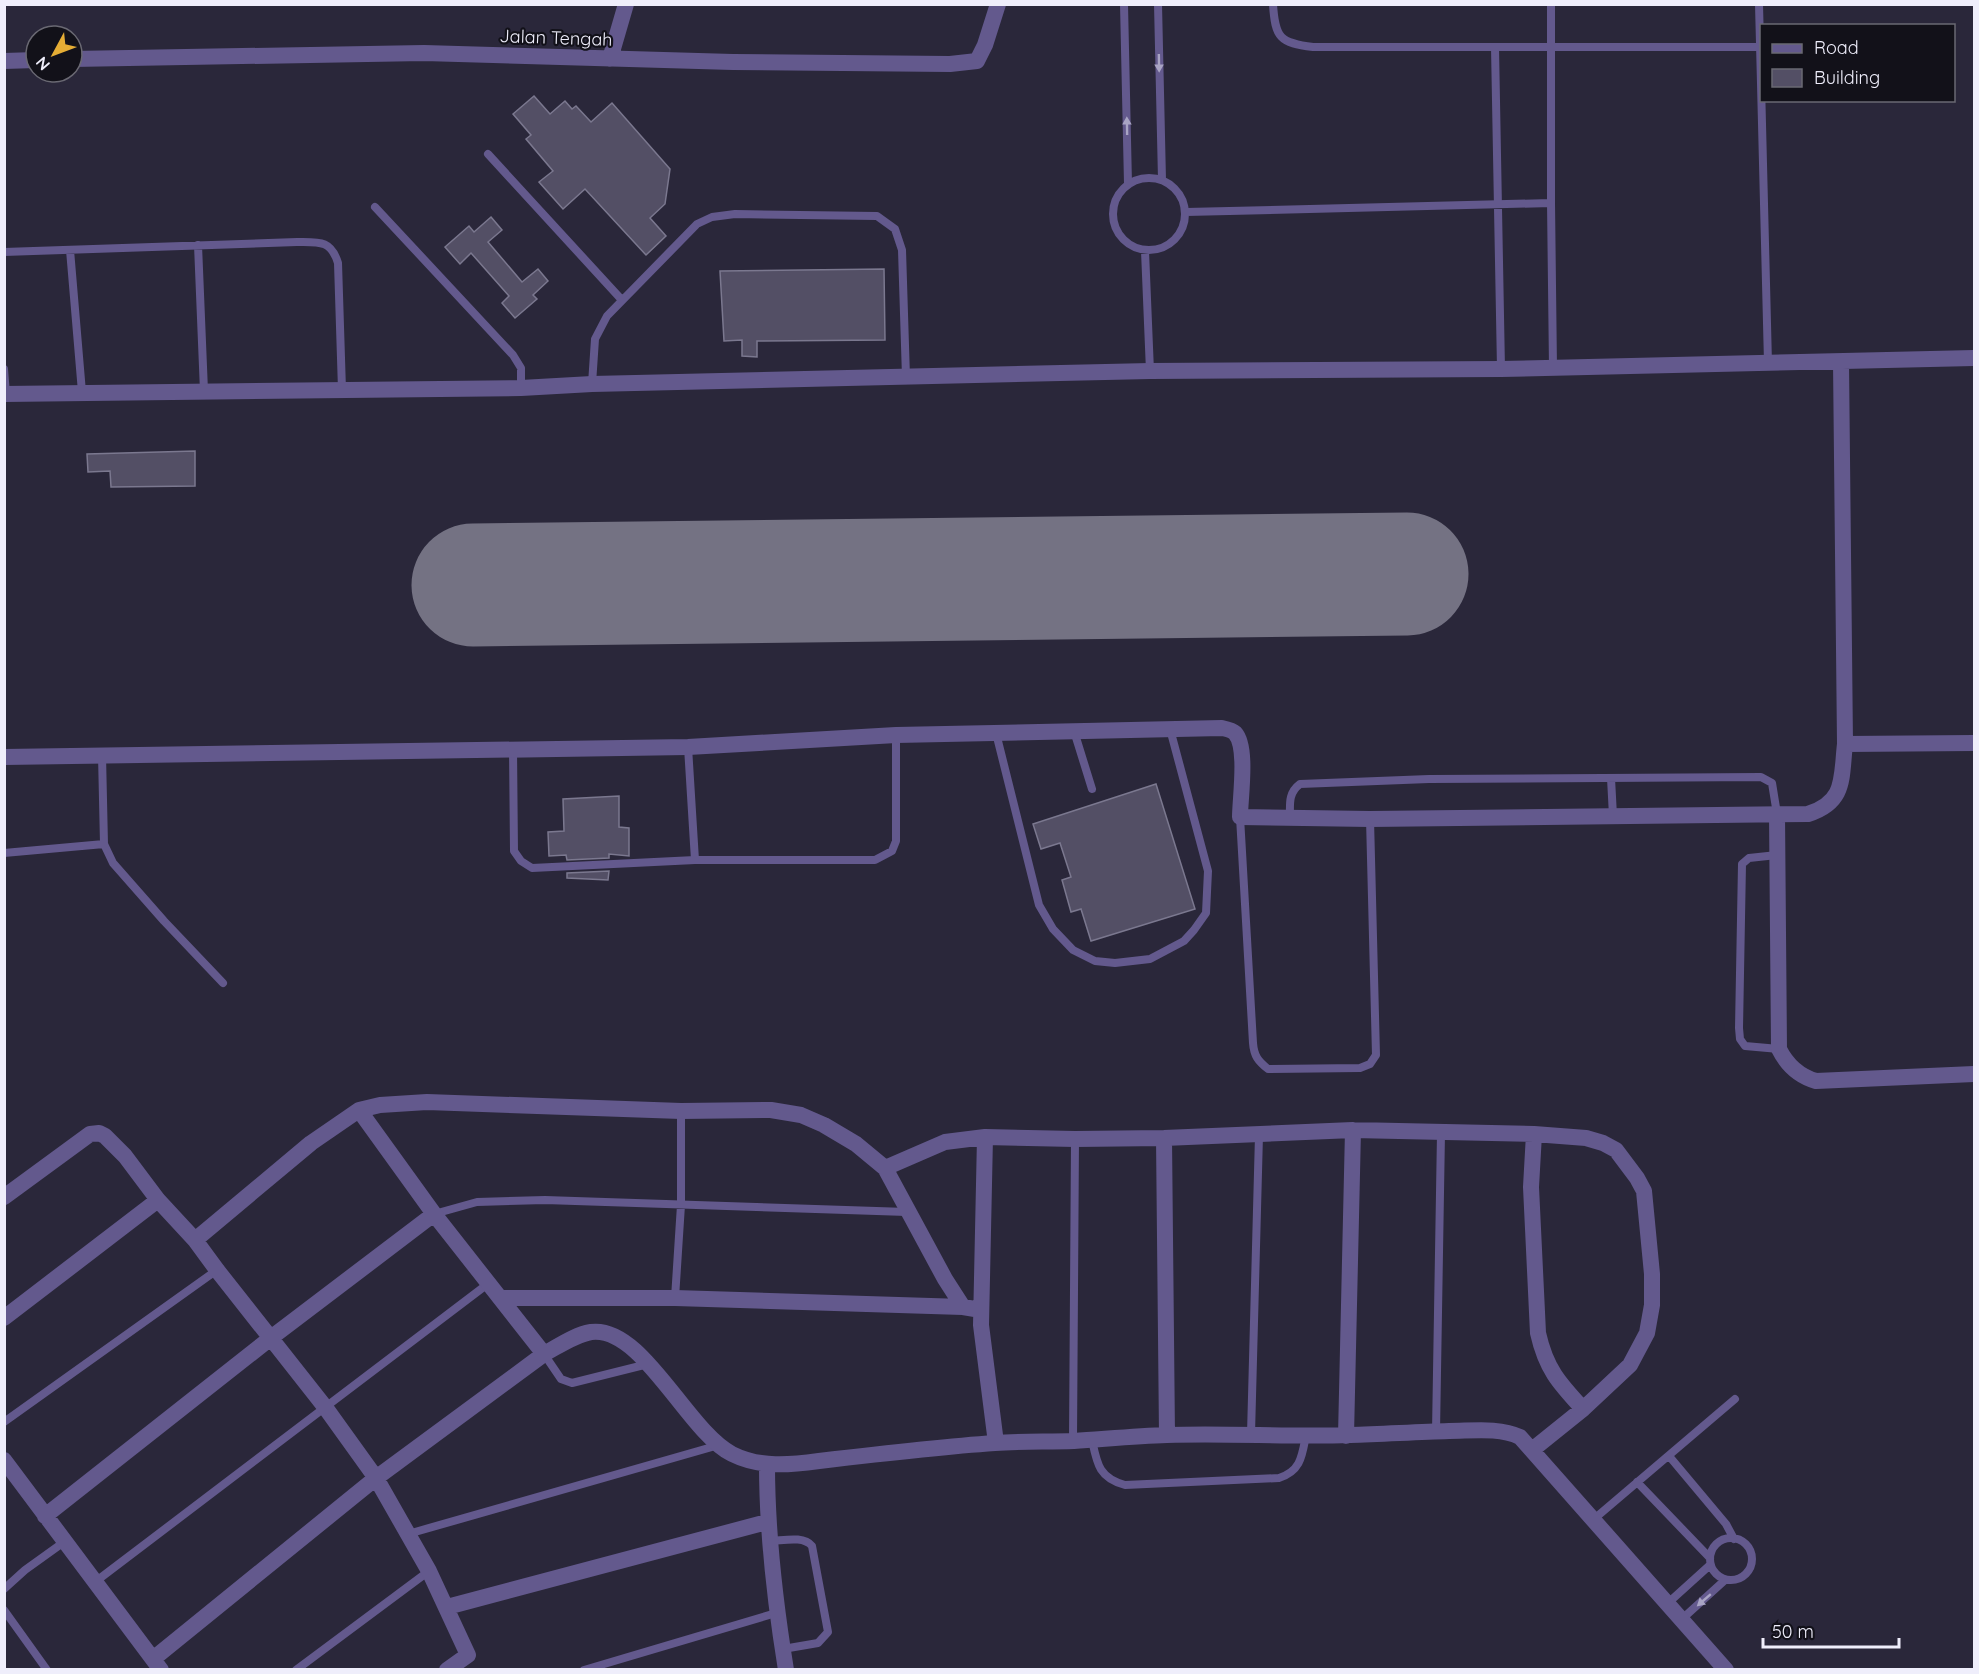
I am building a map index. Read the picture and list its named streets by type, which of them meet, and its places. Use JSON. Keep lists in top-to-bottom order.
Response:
{
  "streets": {
    "street": ["Jalan Tengah"]
  },
  "legend": ["Road", "Building"],
  "scale_bar": "50 m",
  "north": "bottom left"
}
